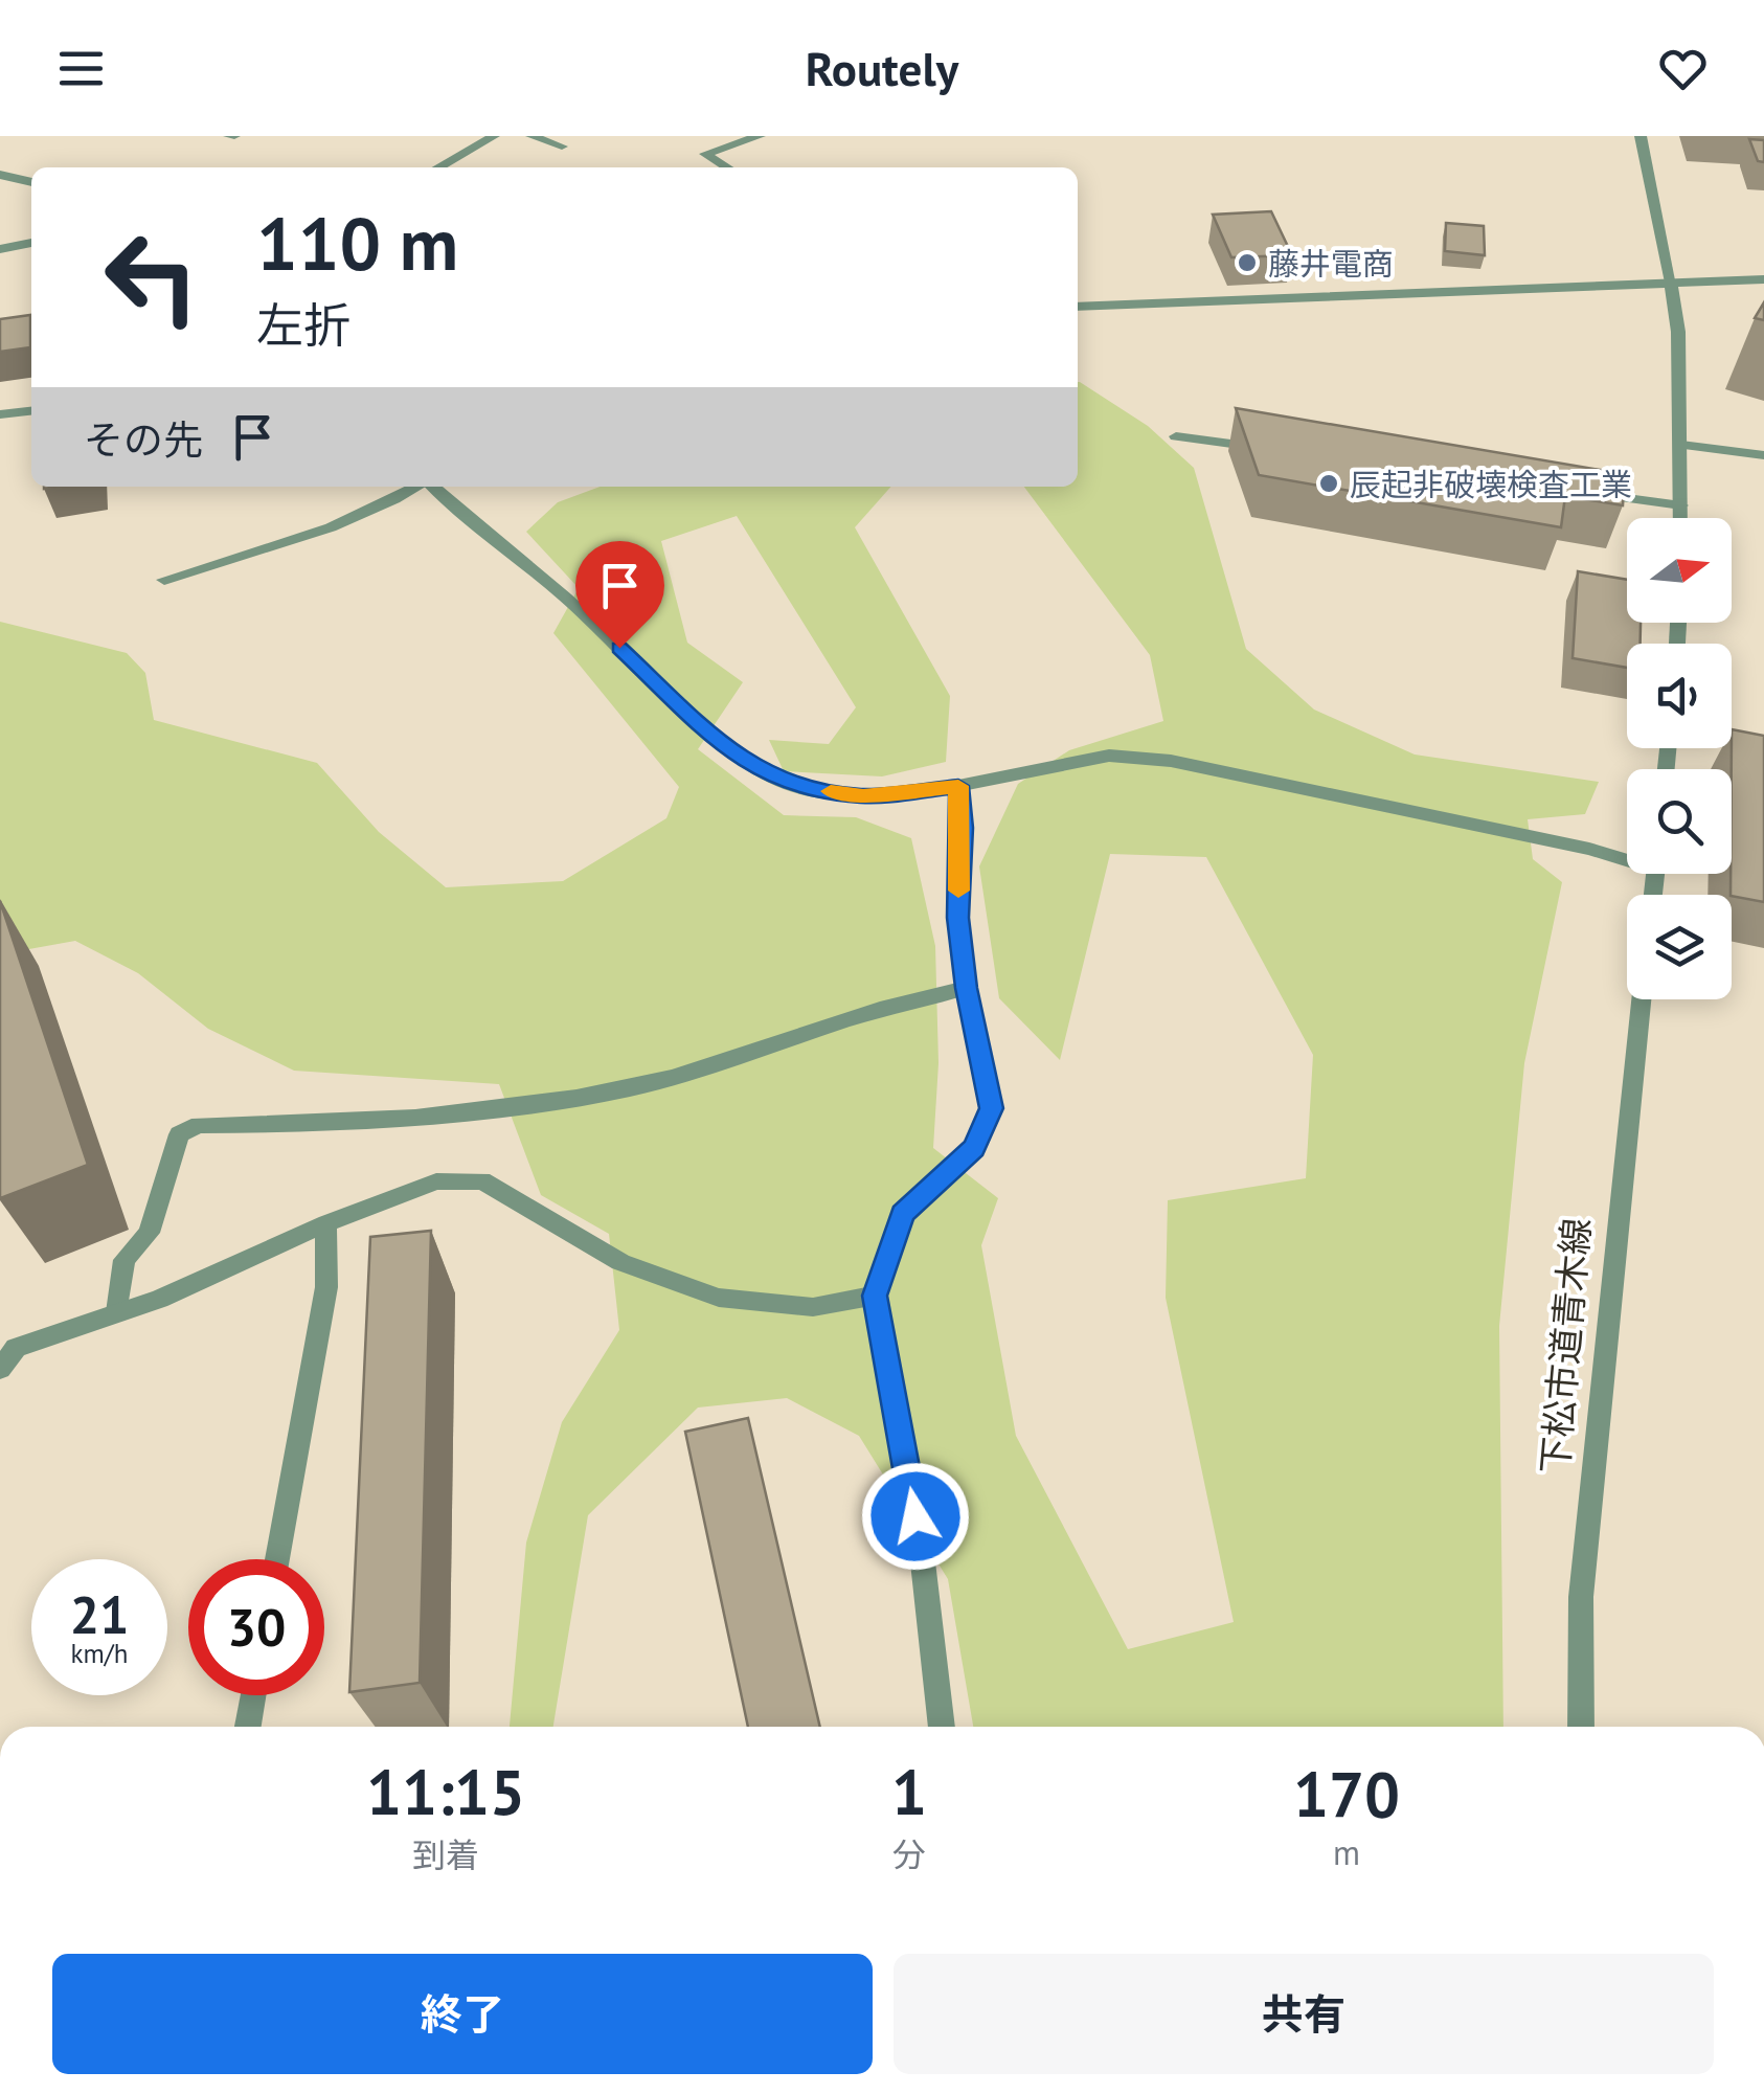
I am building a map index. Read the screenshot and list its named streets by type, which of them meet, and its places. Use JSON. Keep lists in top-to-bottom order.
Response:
{
  "streets": {
    "street": ["下松市道青木線"]
  },
  "places": ["藤井電商", "辰起非破壊検査工業"],
  "north": "right",
  "page": {
    "header": "Routely",
    "turn": ["110 m", "左折"],
    "then": "その先",
    "speed": "21 km/h",
    "limit": "30",
    "eta": [
      "11:15",
      "到着",
      "1",
      "分",
      "170",
      "m"
    ],
    "buttons": ["終了", "共有"]
  }
}
